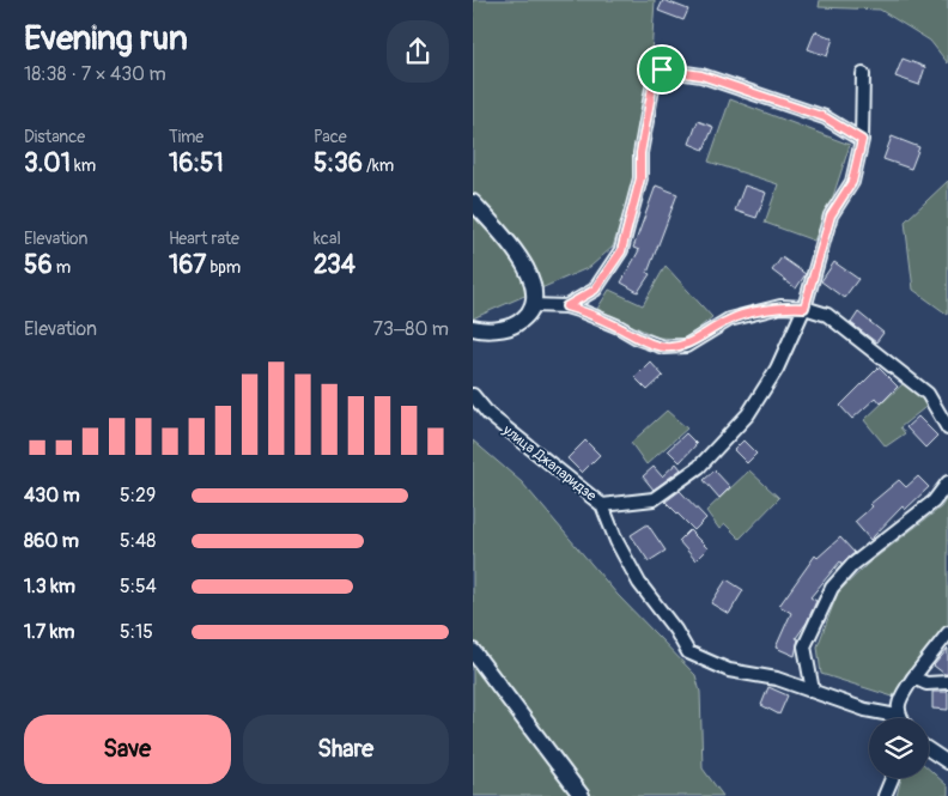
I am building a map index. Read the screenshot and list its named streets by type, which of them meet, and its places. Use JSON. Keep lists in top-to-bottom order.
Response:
{
  "streets": {
    "street": ["улица Джапаридзе"]
  },
  "page": {
    "heading": ["Evening run", "18:38 · 7 × 430 m"],
    "stats": [
      ["Distance", "3.01 km"],
      ["Time", "16:51"],
      ["Pace", "5:36 /km"],
      ["Elevation", "56 m"],
      ["Heart rate", "167 bpm"],
      ["kcal", "234"]
    ],
    "chart": ["Elevation", "73–80 m"],
    "list": [
      {
        "name": "430 m",
        "note": "5:29"
      },
      {
        "name": "860 m",
        "note": "5:48"
      },
      {
        "name": "1.3 km",
        "note": "5:54"
      },
      {
        "name": "1.7 km",
        "note": "5:15"
      }
    ],
    "buttons": ["Save", "Share"]
  }
}
